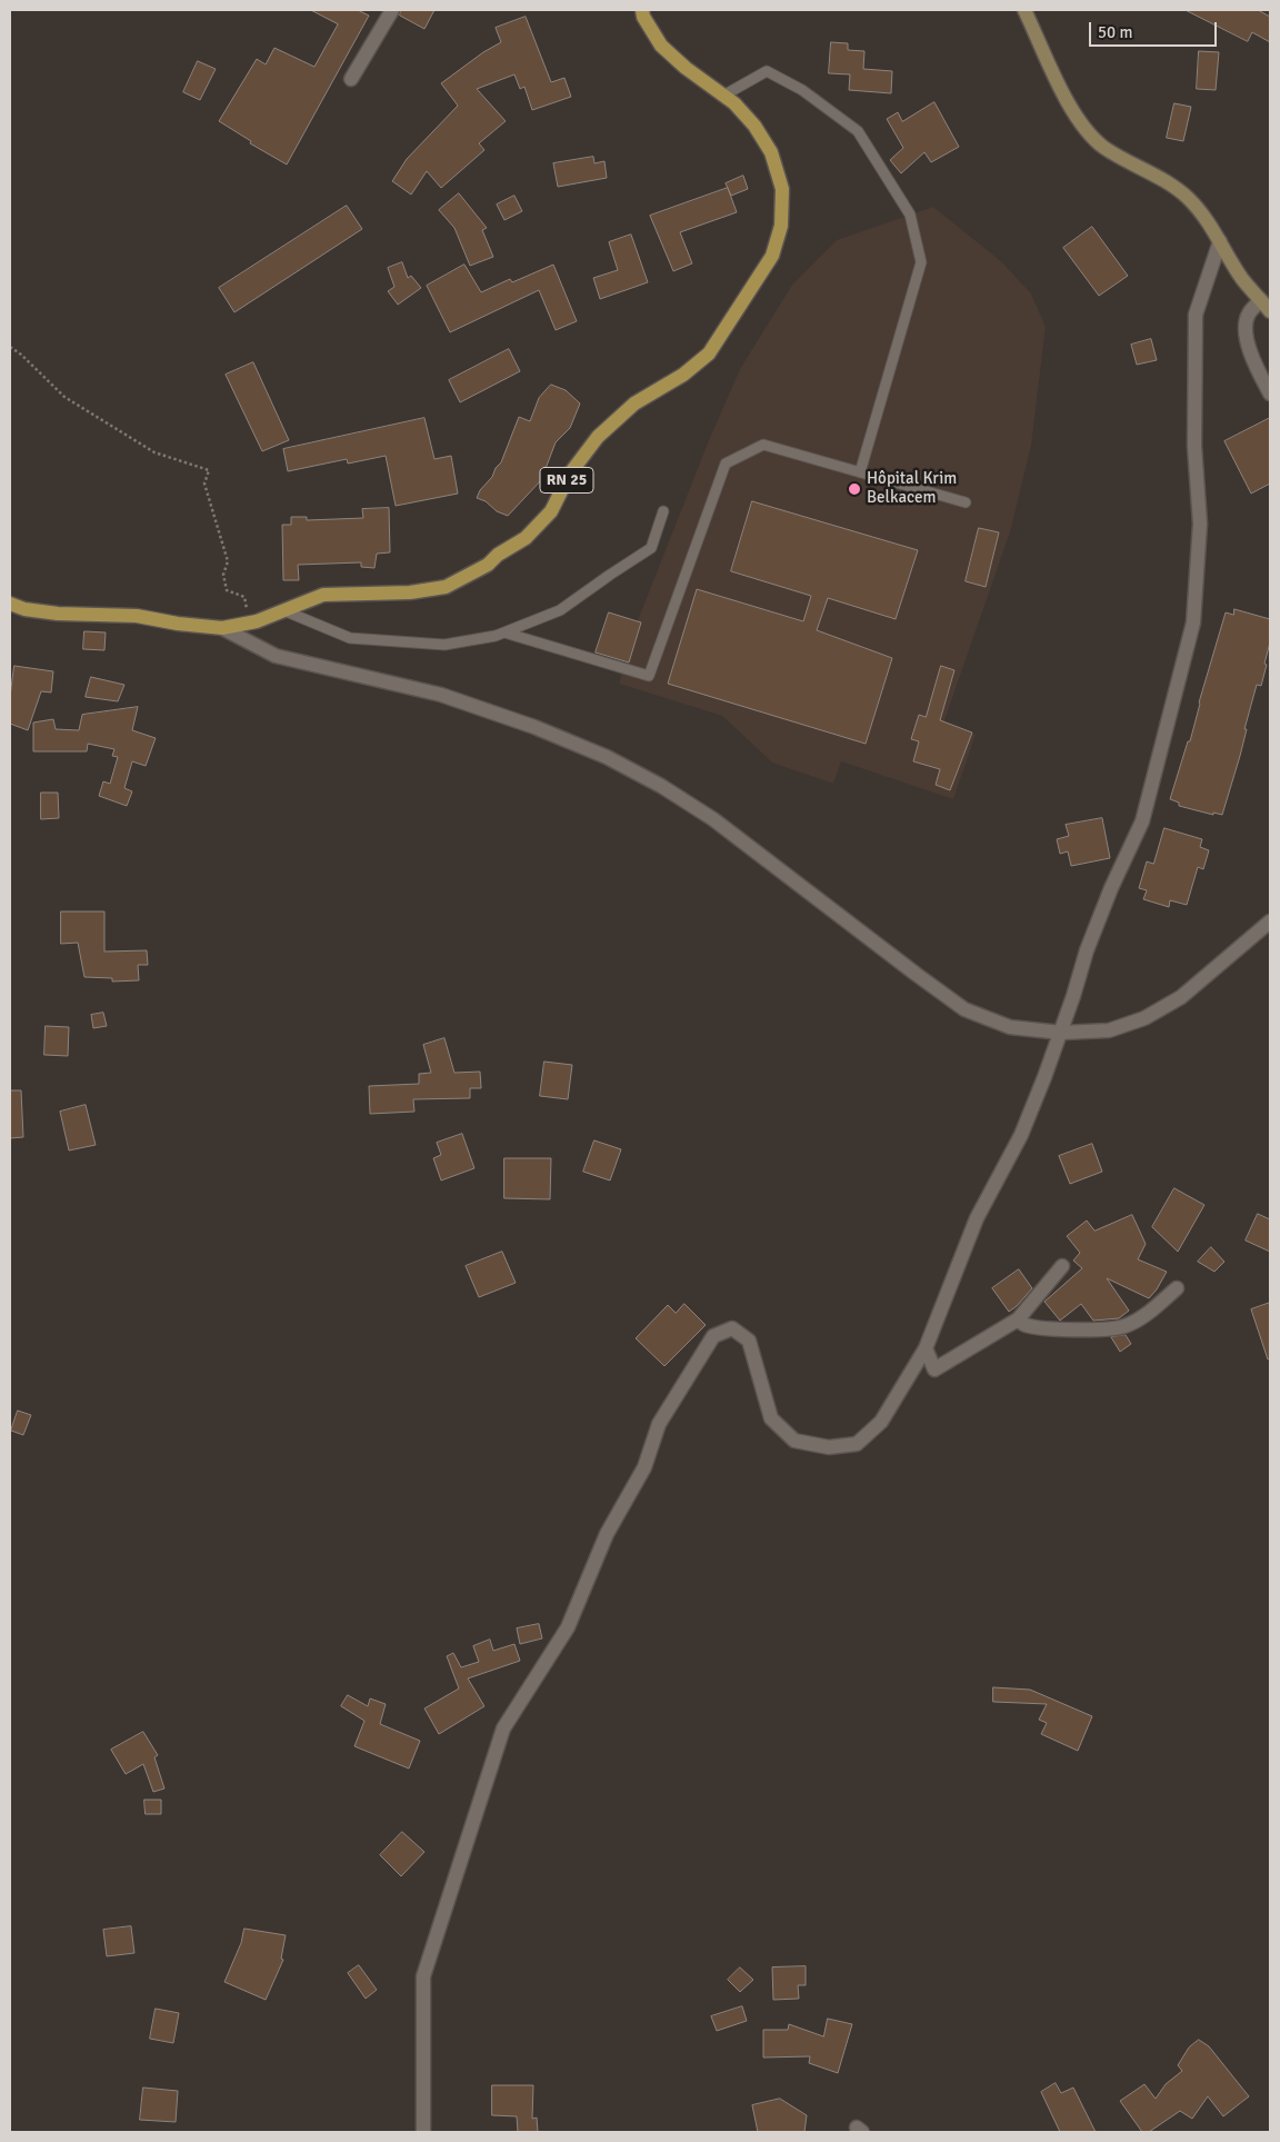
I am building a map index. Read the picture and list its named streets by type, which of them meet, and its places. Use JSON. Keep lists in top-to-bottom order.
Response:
{
  "streets": {
    "main road": ["RN 25"]
  },
  "places": ["Hôpital Krim Belkacem"],
  "scale_bar": "50 m"
}
